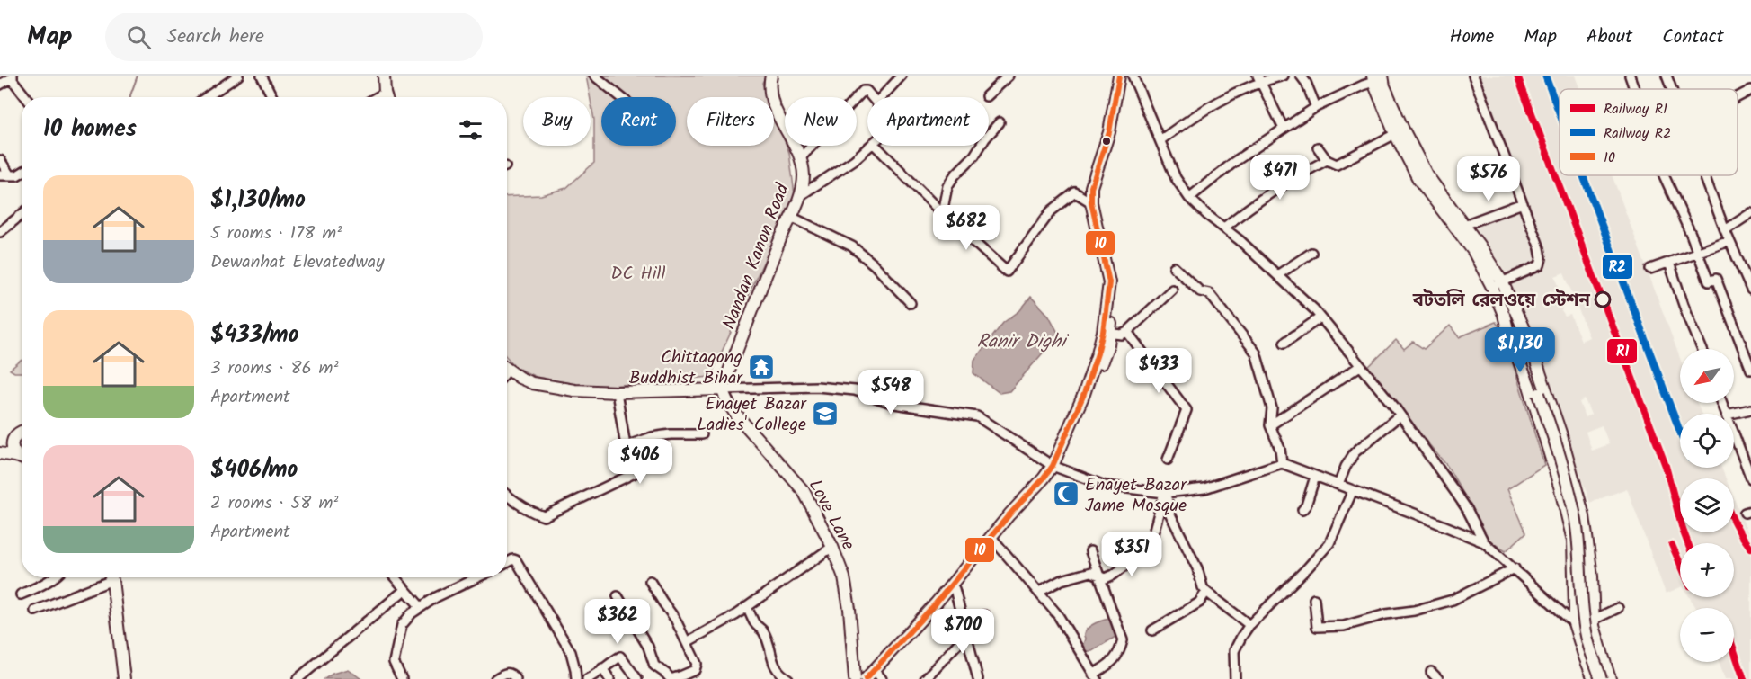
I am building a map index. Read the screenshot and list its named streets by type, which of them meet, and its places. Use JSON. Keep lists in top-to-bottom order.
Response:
{
  "streets": {
    "main road": ["Nandan Kanon Road", "Love Lane"]
  },
  "crossings": [
    ["Nandan Kanon Road", "Love Lane"]
  ],
  "water": ["Ranir Dighi"],
  "parks": ["DC Hill"],
  "places": {
    "other": ["বটতলি রেলওয়ে স্টেশন"],
    "temple": ["Chittagong Buddhist Bihar"],
    "school or university": ["Enayet Bazar Ladies' College"],
    "mosque": ["Enayet Bazar Jame Mosque"]
  },
  "lines": ["rail line R1", "rail line R2", "transit line 10"],
  "legend": ["Railway R1", "Railway R2", "10"],
  "north": "bottom left",
  "page": {
    "header": "Map",
    "search": "Search here",
    "nav": [
      "Home",
      "Map",
      "About",
      "Contact"
    ],
    "chip": [
      "Buy",
      "Rent",
      "Filters",
      "New",
      "Apartment"
    ],
    "heading": "10 homes",
    "price": [
      "$471",
      "$576",
      "$682",
      "$1,130",
      "$433",
      "$548",
      "$406",
      "$351",
      "$362",
      "$700"
    ],
    "list": [
      {
        "name": "$1,130/mo",
        "note": "5 rooms · 178 m² · Dewanhat Elevatedway"
      },
      {
        "name": "$433/mo",
        "note": "3 rooms · 86 m² · Apartment"
      },
      {
        "name": "$406/mo",
        "note": "2 rooms · 58 m² · Apartment"
      }
    ],
    "map_buttons": ["+", "−"]
  }
}
